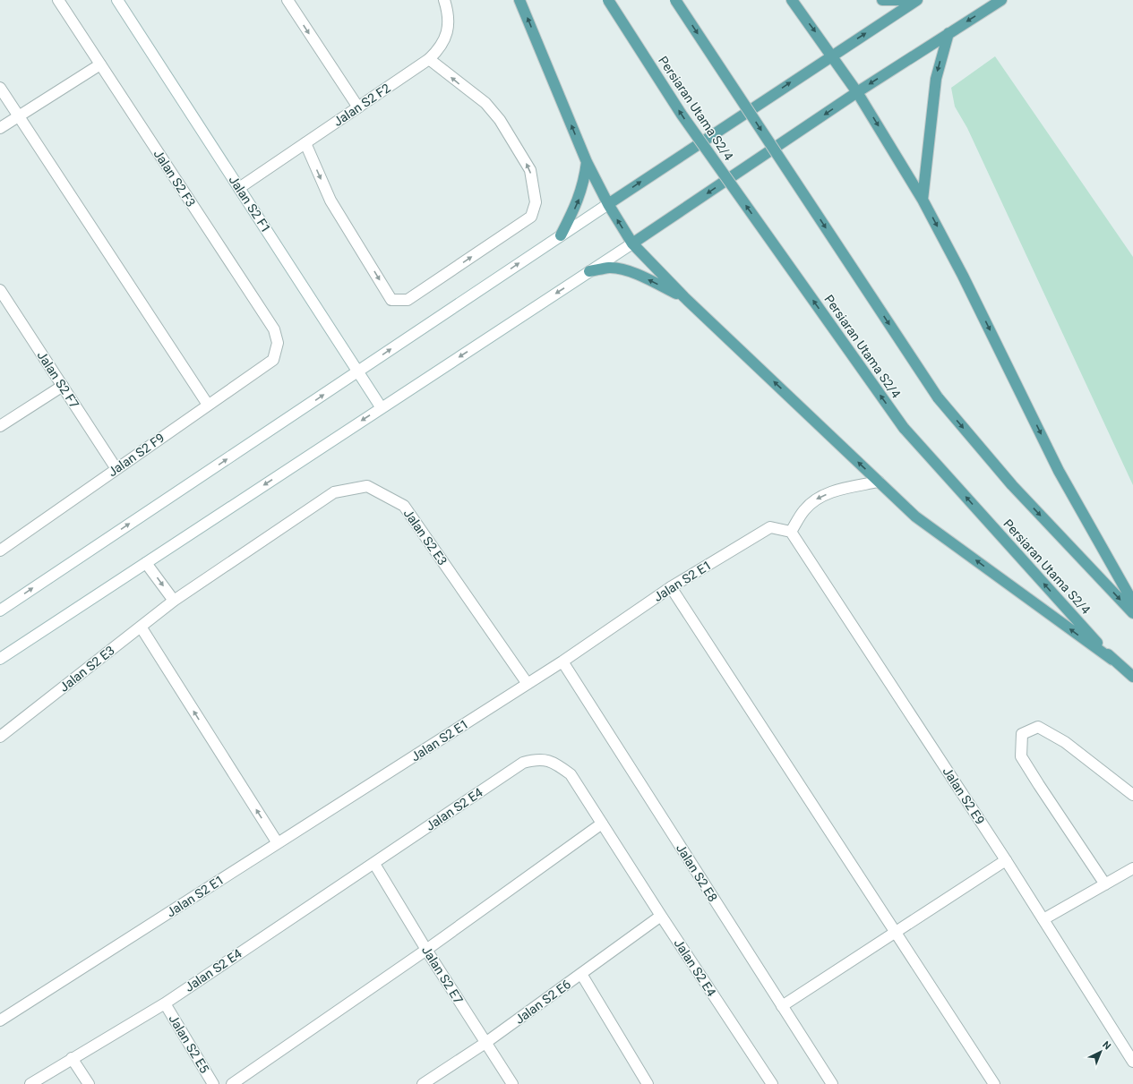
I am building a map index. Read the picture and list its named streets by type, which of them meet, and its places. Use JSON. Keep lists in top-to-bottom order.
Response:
{
  "streets": {
    "main road": ["Persiaran Utama S2/4"],
    "street": [
      "Jalan S2 F2",
      "Jalan S2 F3",
      "Jalan S2 F1",
      "Jalan S2 F7",
      "Jalan S2 F9",
      "Jalan S2 E3",
      "Jalan S2 E1",
      "Jalan S2 E9",
      "Jalan S2 E4",
      "Jalan S2 E8",
      "Jalan S2 E7",
      "Jalan S2 E6",
      "Jalan S2 E5"
    ]
  },
  "crossings": [
    ["Jalan S2 F2", "Jalan S2 F1"],
    ["Jalan S2 F3", "Jalan S2 F9"],
    ["Jalan S2 F7", "Jalan S2 F9"],
    ["Jalan S2 E3", "Jalan S2 E1"],
    ["Jalan S2 E1", "Jalan S2 E9"],
    ["Jalan S2 E1", "Jalan S2 E8"],
    ["Jalan S2 E4", "Jalan S2 E7"],
    ["Jalan S2 E4", "Jalan S2 E6"],
    ["Jalan S2 E4", "Jalan S2 E5"],
    ["Jalan S2 E7", "Jalan S2 E6"]
  ],
  "north": "top right"
}
